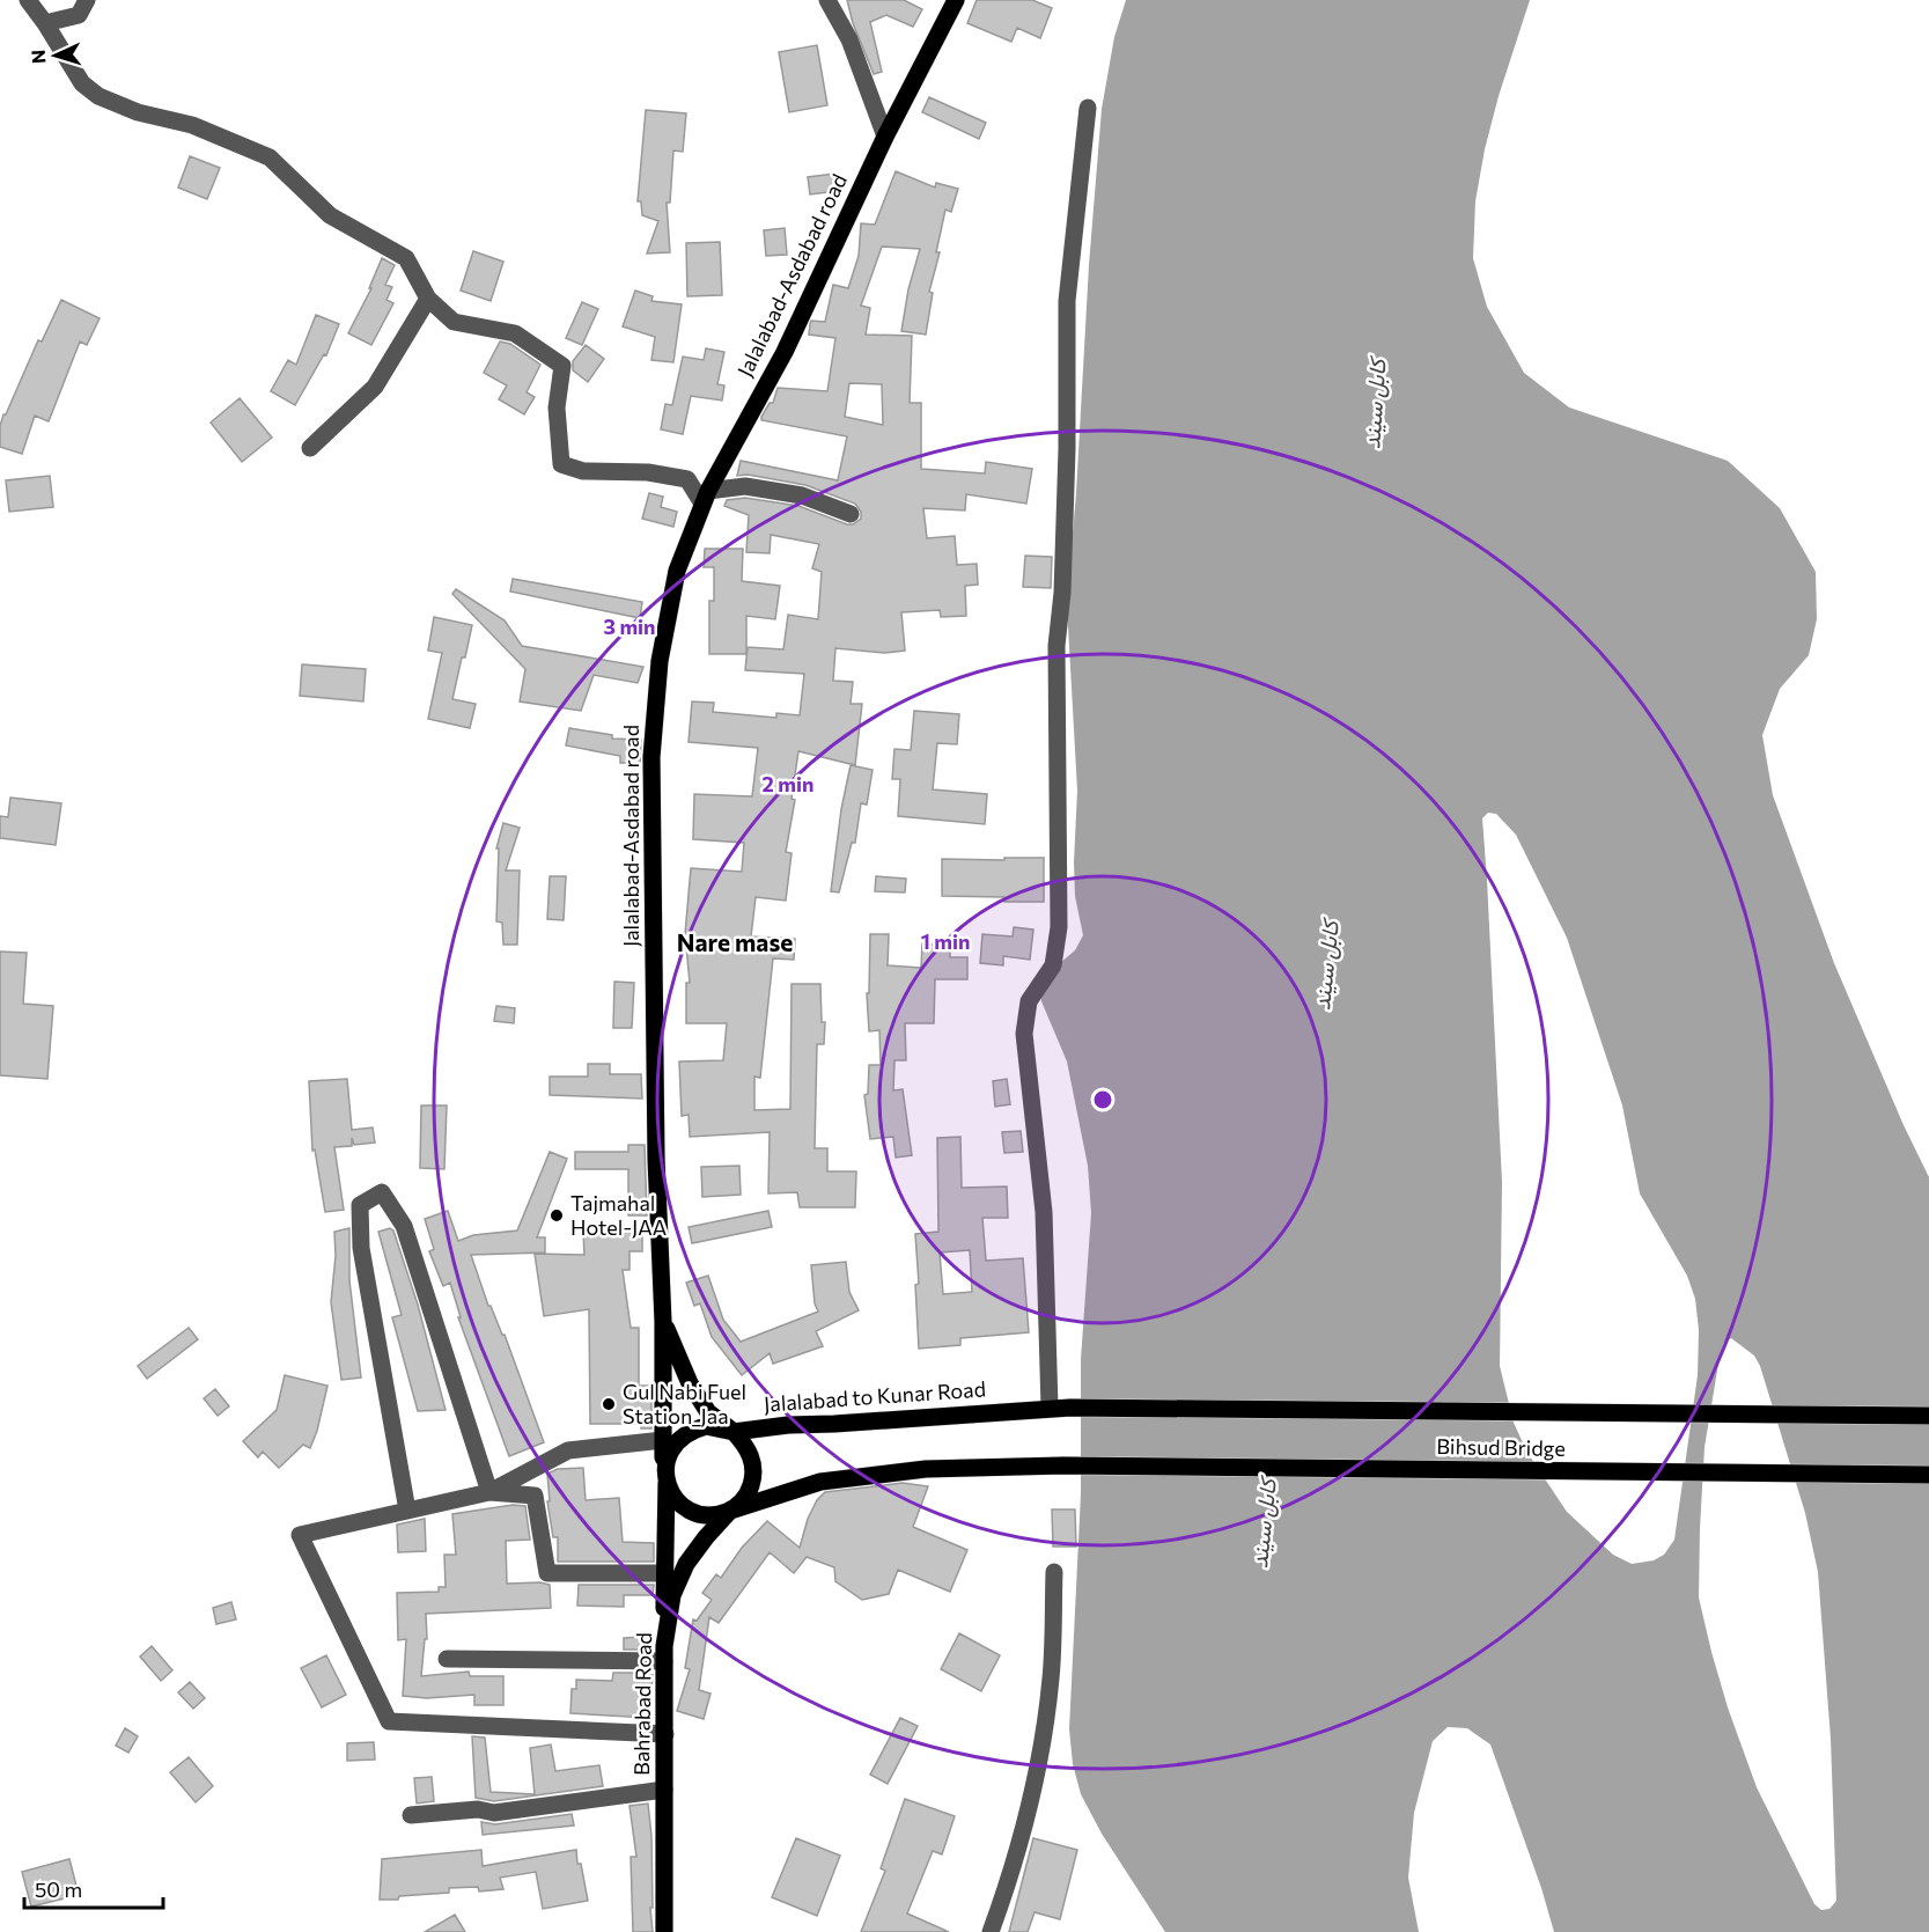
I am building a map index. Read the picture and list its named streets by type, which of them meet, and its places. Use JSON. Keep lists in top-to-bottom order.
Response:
{
  "streets": {
    "main road": [
      "Jalalabad-Asdabad road",
      "Jalalabad to Kunar Road",
      "Bihsud Bridge",
      "Bahrabad Road"
    ]
  },
  "crossings": [
    ["Jalalabad-Asdabad road", "Jalalabad to Kunar Road"],
    ["Jalalabad-Asdabad road", "Bihsud Bridge"],
    ["Jalalabad-Asdabad road", "Bahrabad Road"],
    ["Jalalabad to Kunar Road", "Bihsud Bridge"],
    ["Jalalabad to Kunar Road", "Bahrabad Road"],
    ["Bihsud Bridge", "Bahrabad Road"]
  ],
  "districts": ["Nare mase"],
  "water": ["کابل سيند"],
  "places": ["Tajmahal Hotel-JAA", "Gul Nabi Fuel Station_Jaa"],
  "scale_bar": "50 m",
  "north": "left",
  "rings": ["3 min", "2 min", "1 min"]
}
